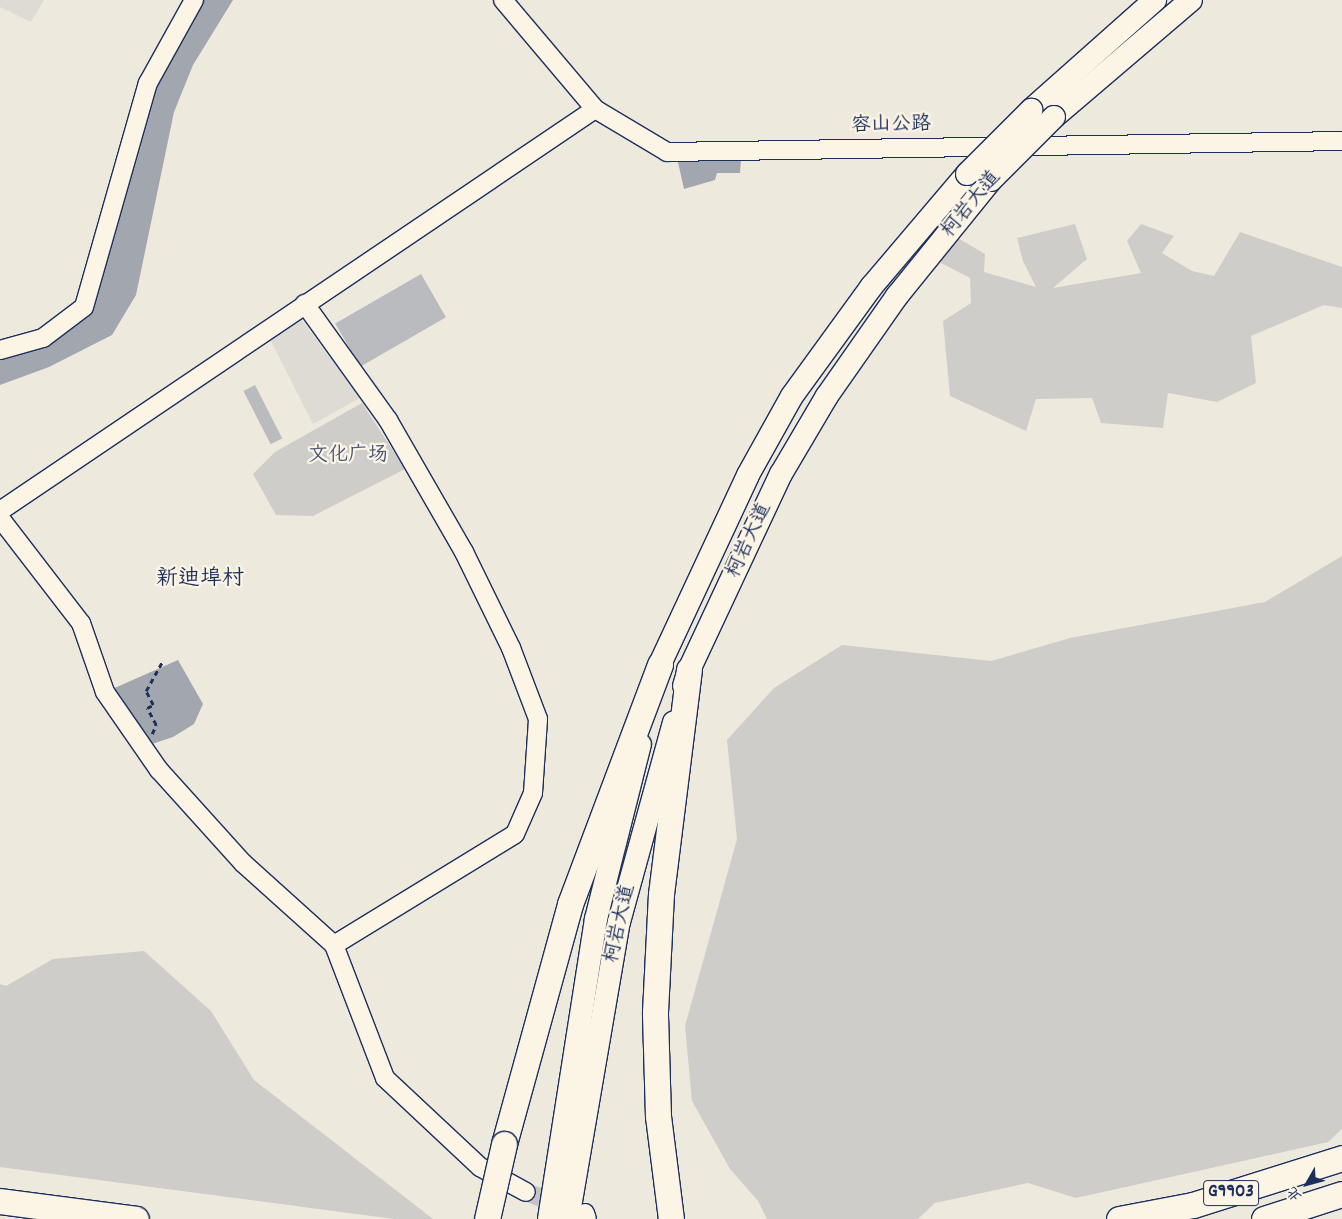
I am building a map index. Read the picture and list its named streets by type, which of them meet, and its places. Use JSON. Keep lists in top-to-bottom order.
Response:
{
  "streets": {
    "highway": ["G9903"],
    "main road": ["柯岩大道"],
    "street": ["容山公路"]
  },
  "districts": ["新迪埠村"],
  "parks": ["文化广场"],
  "north": "bottom left"
}
